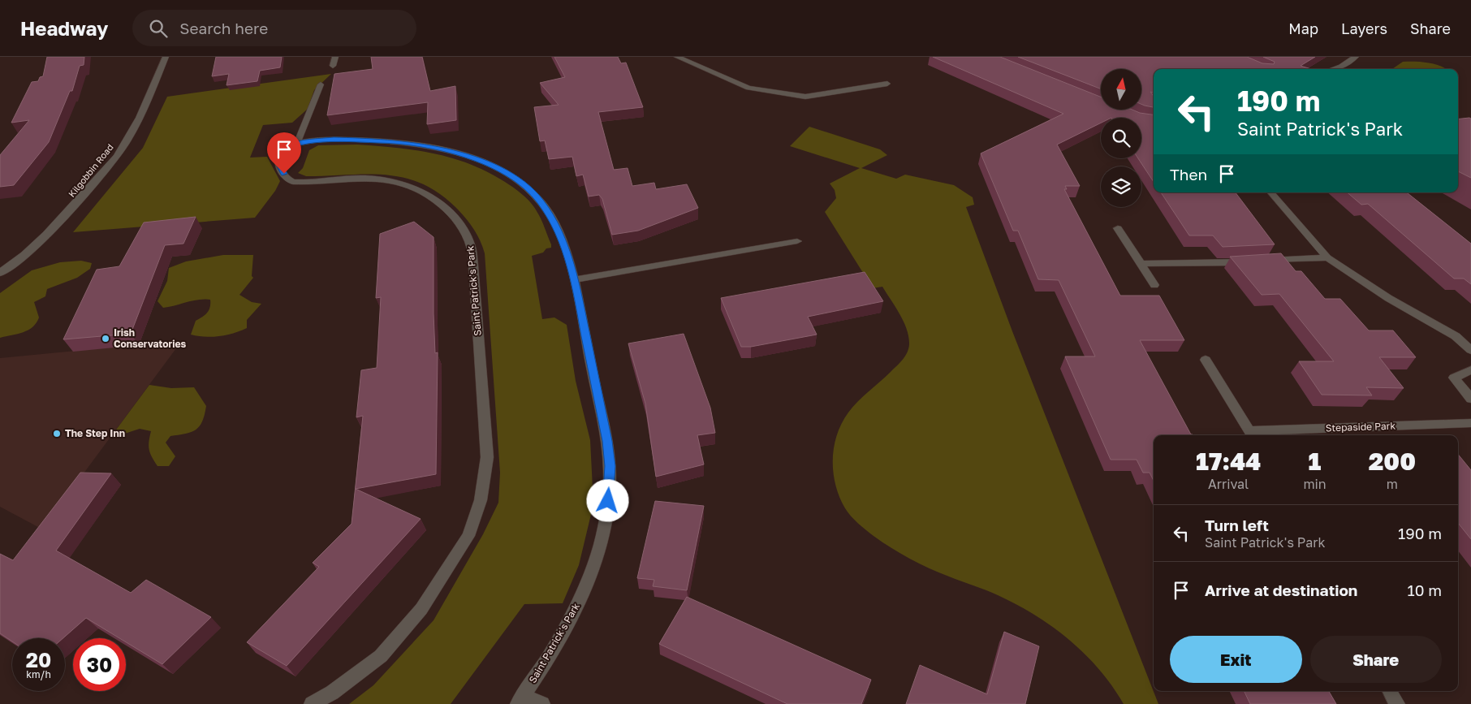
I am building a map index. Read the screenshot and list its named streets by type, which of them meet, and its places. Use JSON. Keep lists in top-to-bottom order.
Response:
{
  "streets": {
    "street": ["Kilgobbin Road", "Saint Patrick's Park", "Stepaside Park"]
  },
  "places": ["Irish Conservatories", "The Step Inn"],
  "north": "top",
  "page": {
    "header": "Headway",
    "search": "Search here",
    "nav": ["Map", "Layers", "Share"],
    "turn": ["190 m", "Saint Patrick's Park"],
    "then": "Then",
    "eta": [
      "17:44",
      "Arrival",
      "1",
      "min",
      "200",
      "m"
    ],
    "list": [
      {
        "name": "Turn left",
        "note": "Saint Patrick's Park",
        "value": "190 m"
      },
      {
        "name": "Arrive at destination",
        "value": "10 m"
      }
    ],
    "buttons": ["Exit", "Share"],
    "speed": "20 km/h",
    "limit": "30"
  }
}
